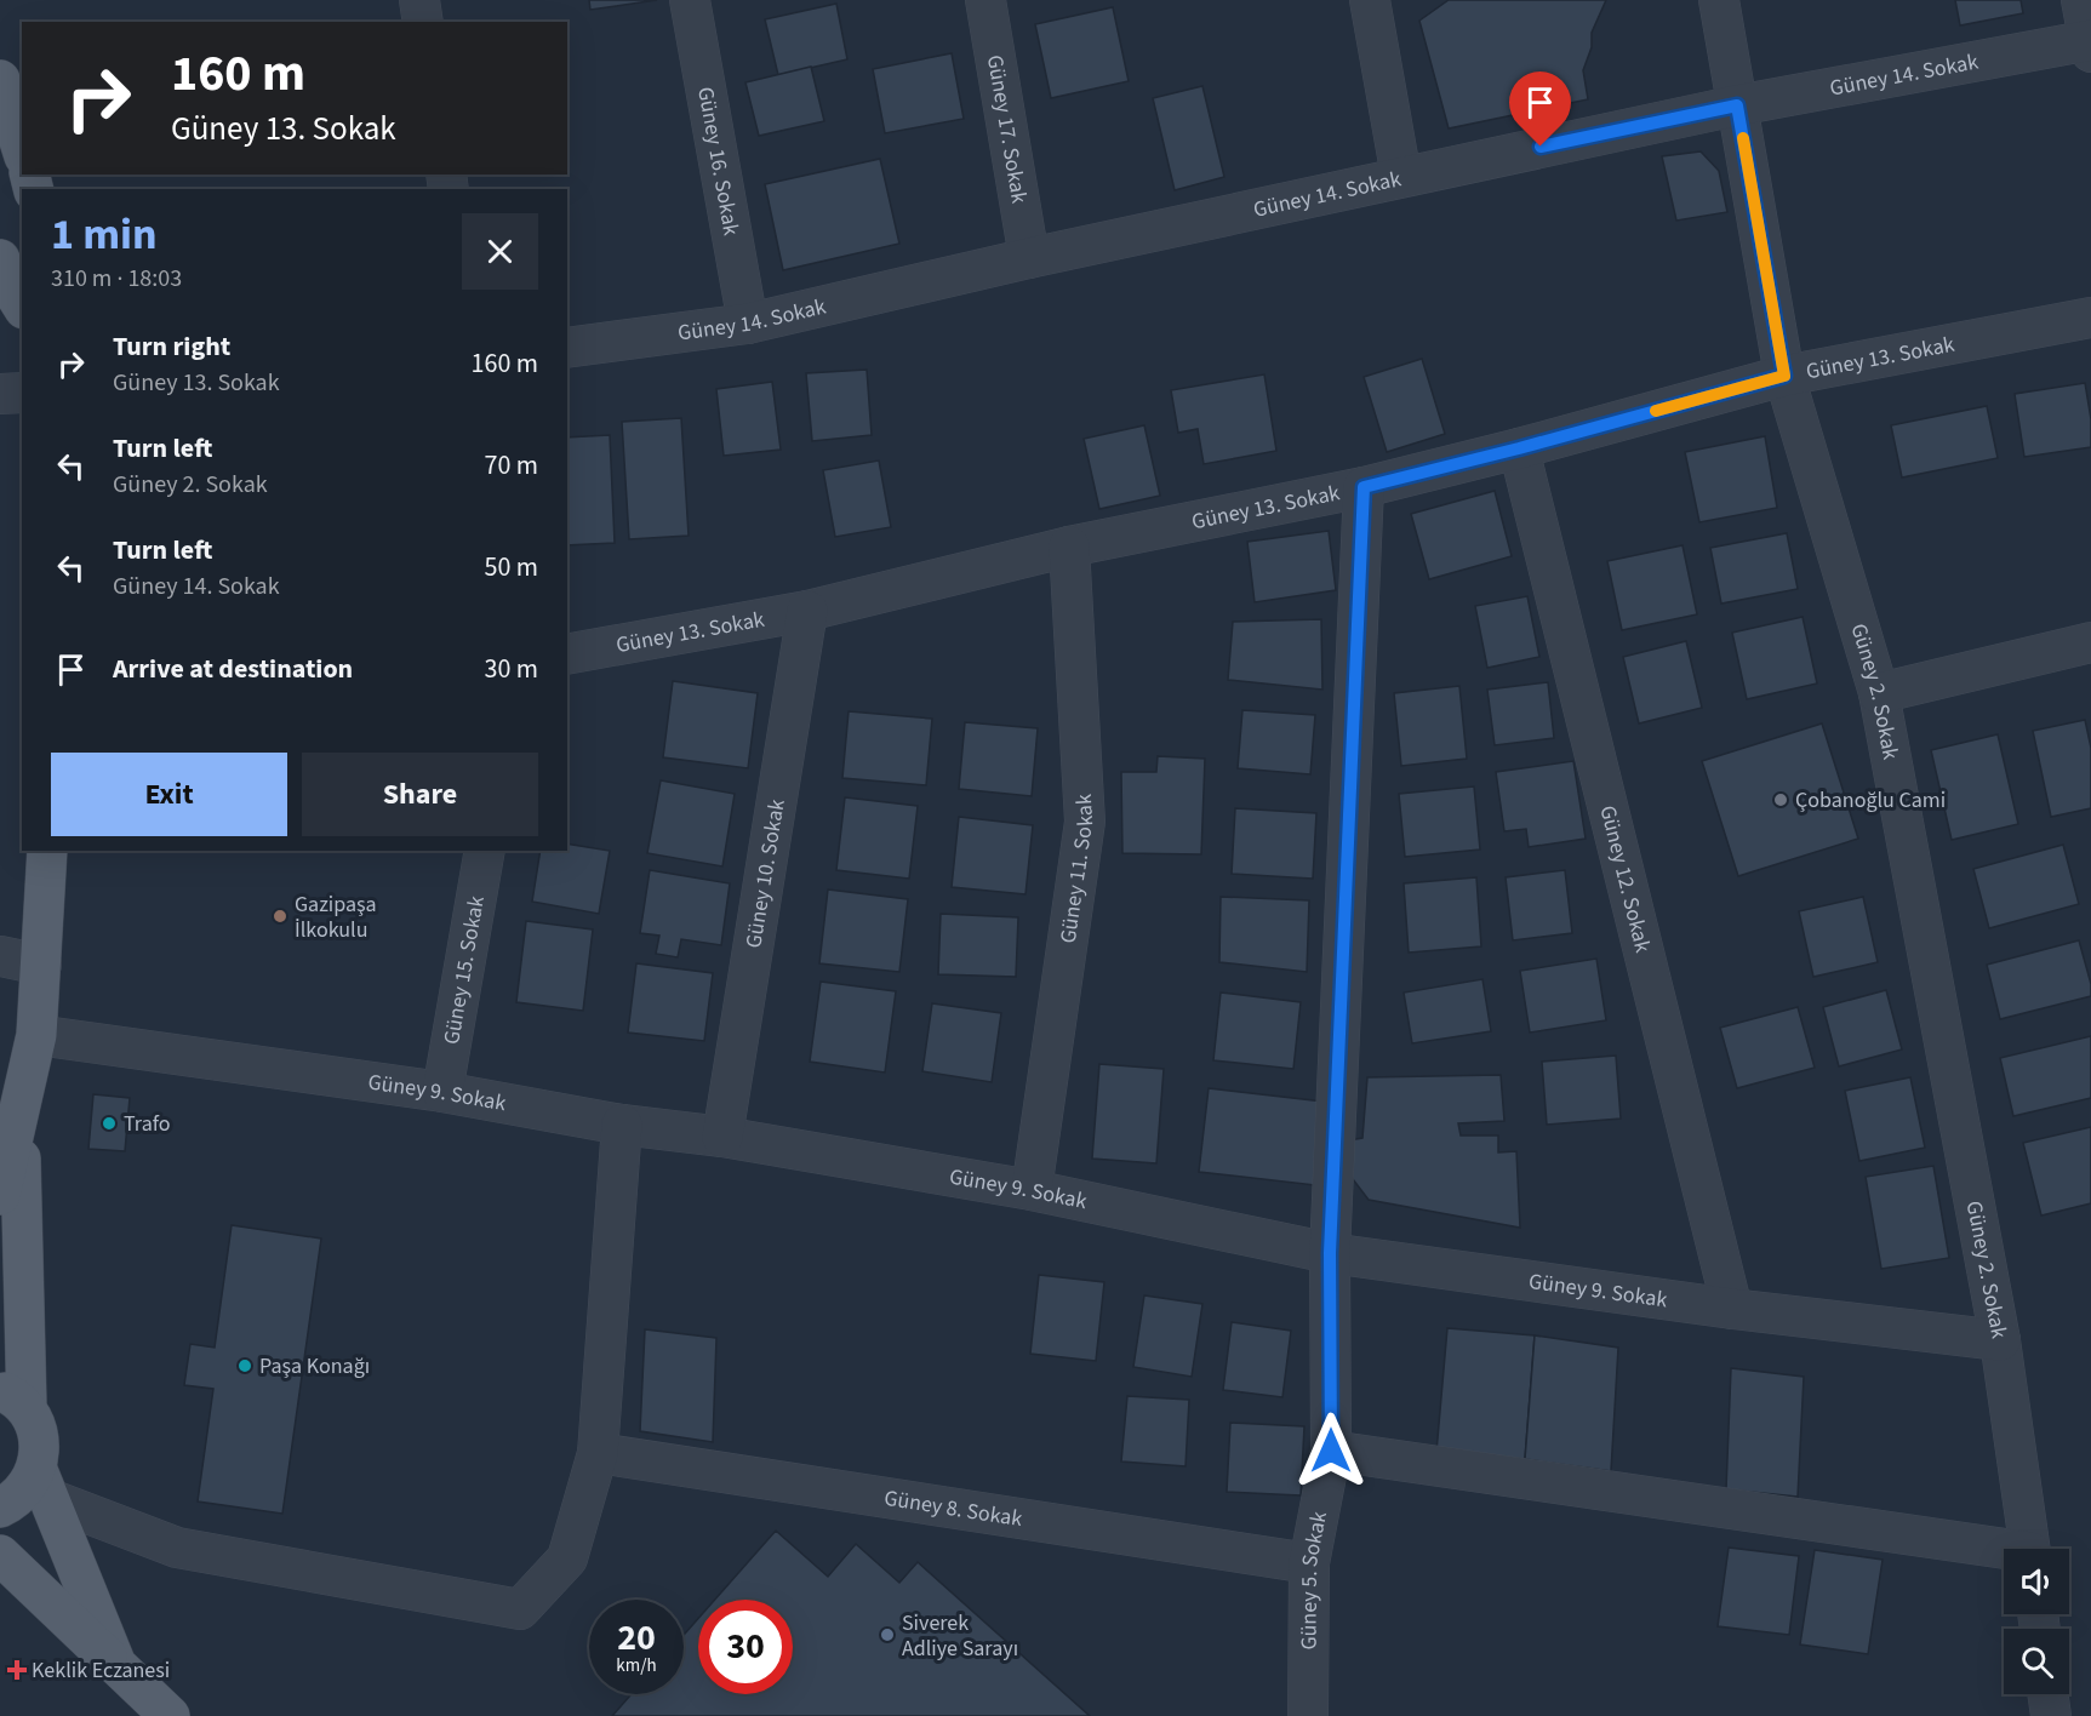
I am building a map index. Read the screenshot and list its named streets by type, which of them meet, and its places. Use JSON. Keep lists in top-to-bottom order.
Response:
{
  "streets": {
    "street": [
      "Güney 14. Sokak",
      "Güney 17. Sokak",
      "Güney 16. Sokak",
      "Güney 13. Sokak",
      "Güney 2. Sokak",
      "Güney 11. Sokak",
      "Güney 10. Sokak",
      "Güney 12. Sokak",
      "Güney 15. Sokak",
      "Güney 9. Sokak",
      "Güney 8. Sokak",
      "Güney 5. Sokak"
    ]
  },
  "crossings": [
    ["Güney 14. Sokak", "Güney 17. Sokak"],
    ["Güney 14. Sokak", "Güney 16. Sokak"],
    ["Güney 14. Sokak", "Güney 2. Sokak"],
    ["Güney 13. Sokak", "Güney 2. Sokak"],
    ["Güney 13. Sokak", "Güney 11. Sokak"],
    ["Güney 13. Sokak", "Güney 10. Sokak"],
    ["Güney 13. Sokak", "Güney 12. Sokak"],
    ["Güney 13. Sokak", "Güney 5. Sokak"],
    ["Güney 2. Sokak", "Güney 9. Sokak"],
    ["Güney 11. Sokak", "Güney 9. Sokak"],
    ["Güney 10. Sokak", "Güney 9. Sokak"],
    ["Güney 12. Sokak", "Güney 9. Sokak"],
    ["Güney 15. Sokak", "Güney 9. Sokak"],
    ["Güney 9. Sokak", "Güney 5. Sokak"],
    ["Güney 8. Sokak", "Güney 5. Sokak"]
  ],
  "places": {
    "other": [
      "Çobanoğlu Cami",
      "Gazipaşa İlkokulu",
      "Trafo",
      "Paşa Konağı",
      "Siverek Adliye Sarayı"
    ],
    "health": ["Keklik Eczanesi"]
  },
  "page": {
    "turn": ["160 m", "Güney 13. Sokak"],
    "heading": ["1 min", "310 m · 18:03"],
    "list": [
      {
        "name": "Turn right",
        "note": "Güney 13. Sokak",
        "value": "160 m"
      },
      {
        "name": "Turn left",
        "note": "Güney 2. Sokak",
        "value": "70 m"
      },
      {
        "name": "Turn left",
        "note": "Güney 14. Sokak",
        "value": "50 m"
      },
      {
        "name": "Arrive at destination",
        "value": "30 m"
      }
    ],
    "buttons": ["Exit", "Share"],
    "speed": "20 km/h",
    "limit": "30"
  }
}
